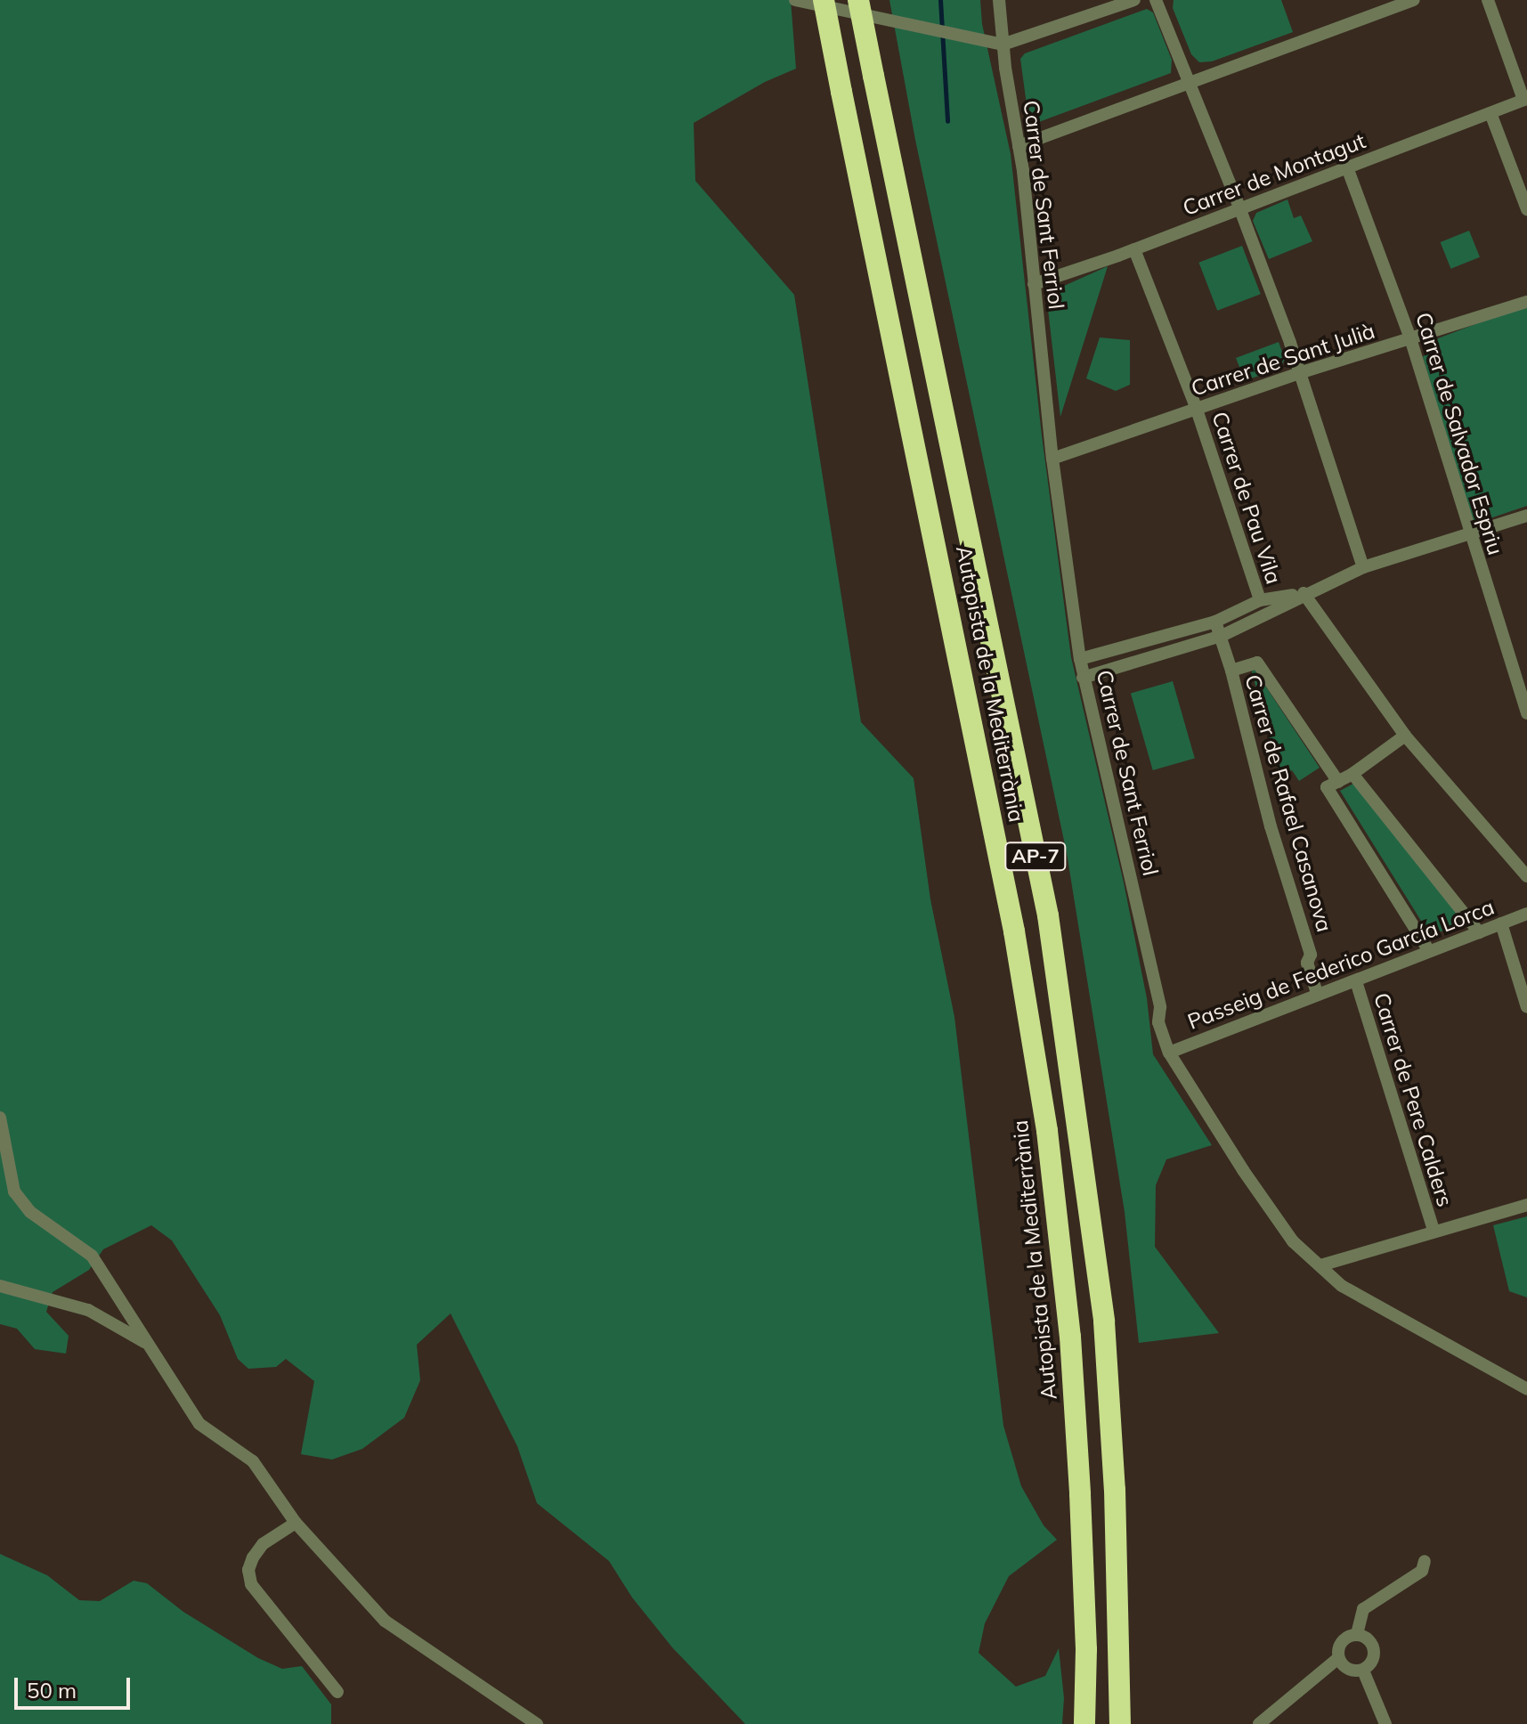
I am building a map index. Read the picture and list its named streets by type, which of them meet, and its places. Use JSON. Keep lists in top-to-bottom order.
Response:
{
  "streets": {
    "highway": ["Autopista de la Mediterrània", "AP-7"],
    "street": [
      "Carrer de Montagut",
      "Carrer de Sant Ferriol",
      "Carrer de Sant Julià",
      "Carrer de Salvador Espriu",
      "Carrer de Pau Vila",
      "Carrer de Rafael Casanova",
      "Passeig de Federico García Lorca",
      "Carrer de Pere Calders"
    ]
  },
  "crossings": [
    ["Carrer de Montagut", "Carrer de Sant Ferriol"],
    ["Carrer de Montagut", "Carrer de Salvador Espriu"],
    ["Carrer de Montagut", "Carrer de Pau Vila"],
    ["Carrer de Sant Ferriol", "Carrer de Sant Julià"],
    ["Carrer de Sant Ferriol", "Passeig de Federico García Lorca"],
    ["Carrer de Sant Julià", "Carrer de Salvador Espriu"],
    ["Carrer de Sant Julià", "Carrer de Pau Vila"],
    ["Carrer de Rafael Casanova", "Passeig de Federico García Lorca"],
    ["Passeig de Federico García Lorca", "Carrer de Pere Calders"]
  ],
  "scale_bar": "50 m"
}
